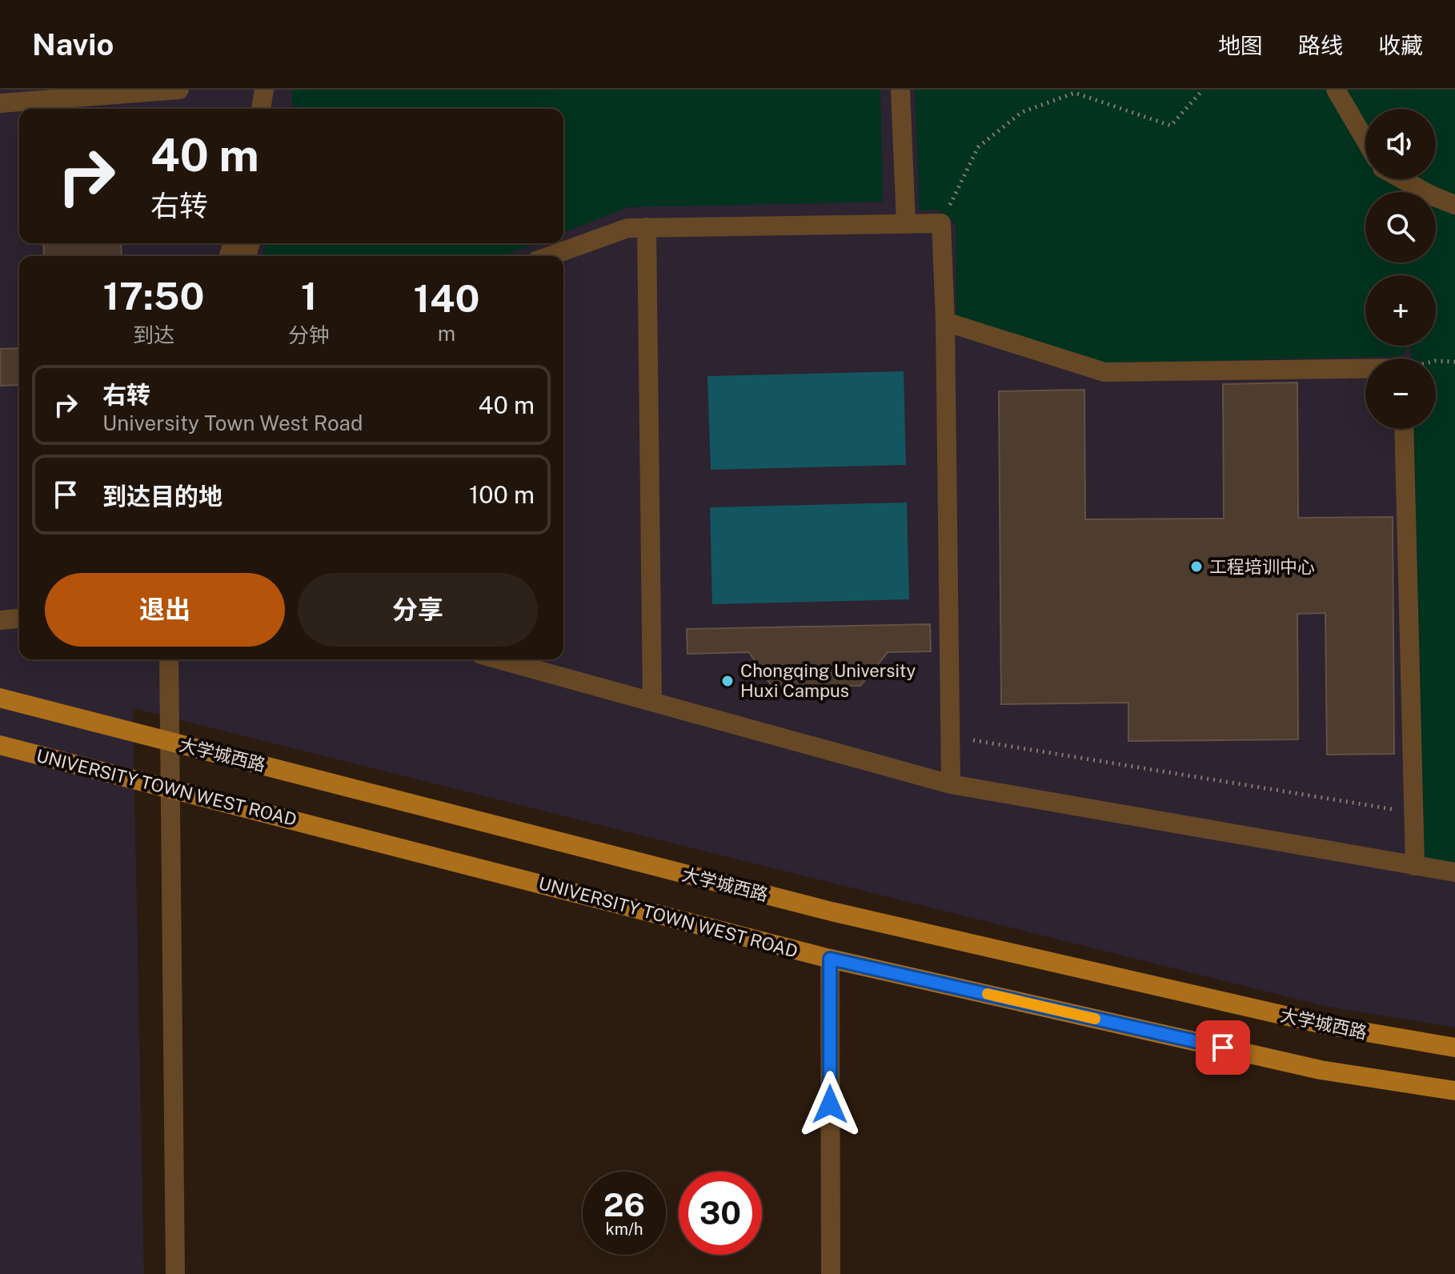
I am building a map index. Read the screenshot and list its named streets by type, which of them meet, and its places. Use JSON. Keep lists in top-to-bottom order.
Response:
{
  "streets": {
    "main road": ["大学城西路", "UNIVERSITY TOWN WEST ROAD"]
  },
  "places": ["工程培训中心", "Chongqing University Huxi Campus"],
  "page": {
    "header": "Navio",
    "nav": ["地图", "路线", "收藏"],
    "map_buttons": ["+", "−"],
    "turn": ["40 m", "右转"],
    "eta": [
      "17:50",
      "到达",
      "1",
      "分钟",
      "140",
      "m"
    ],
    "list": [
      {
        "name": "右转",
        "note": "University Town West Road",
        "value": "40 m"
      },
      {
        "name": "到达目的地",
        "value": "100 m"
      }
    ],
    "buttons": ["退出", "分享"],
    "speed": "26 km/h",
    "limit": "30"
  }
}
